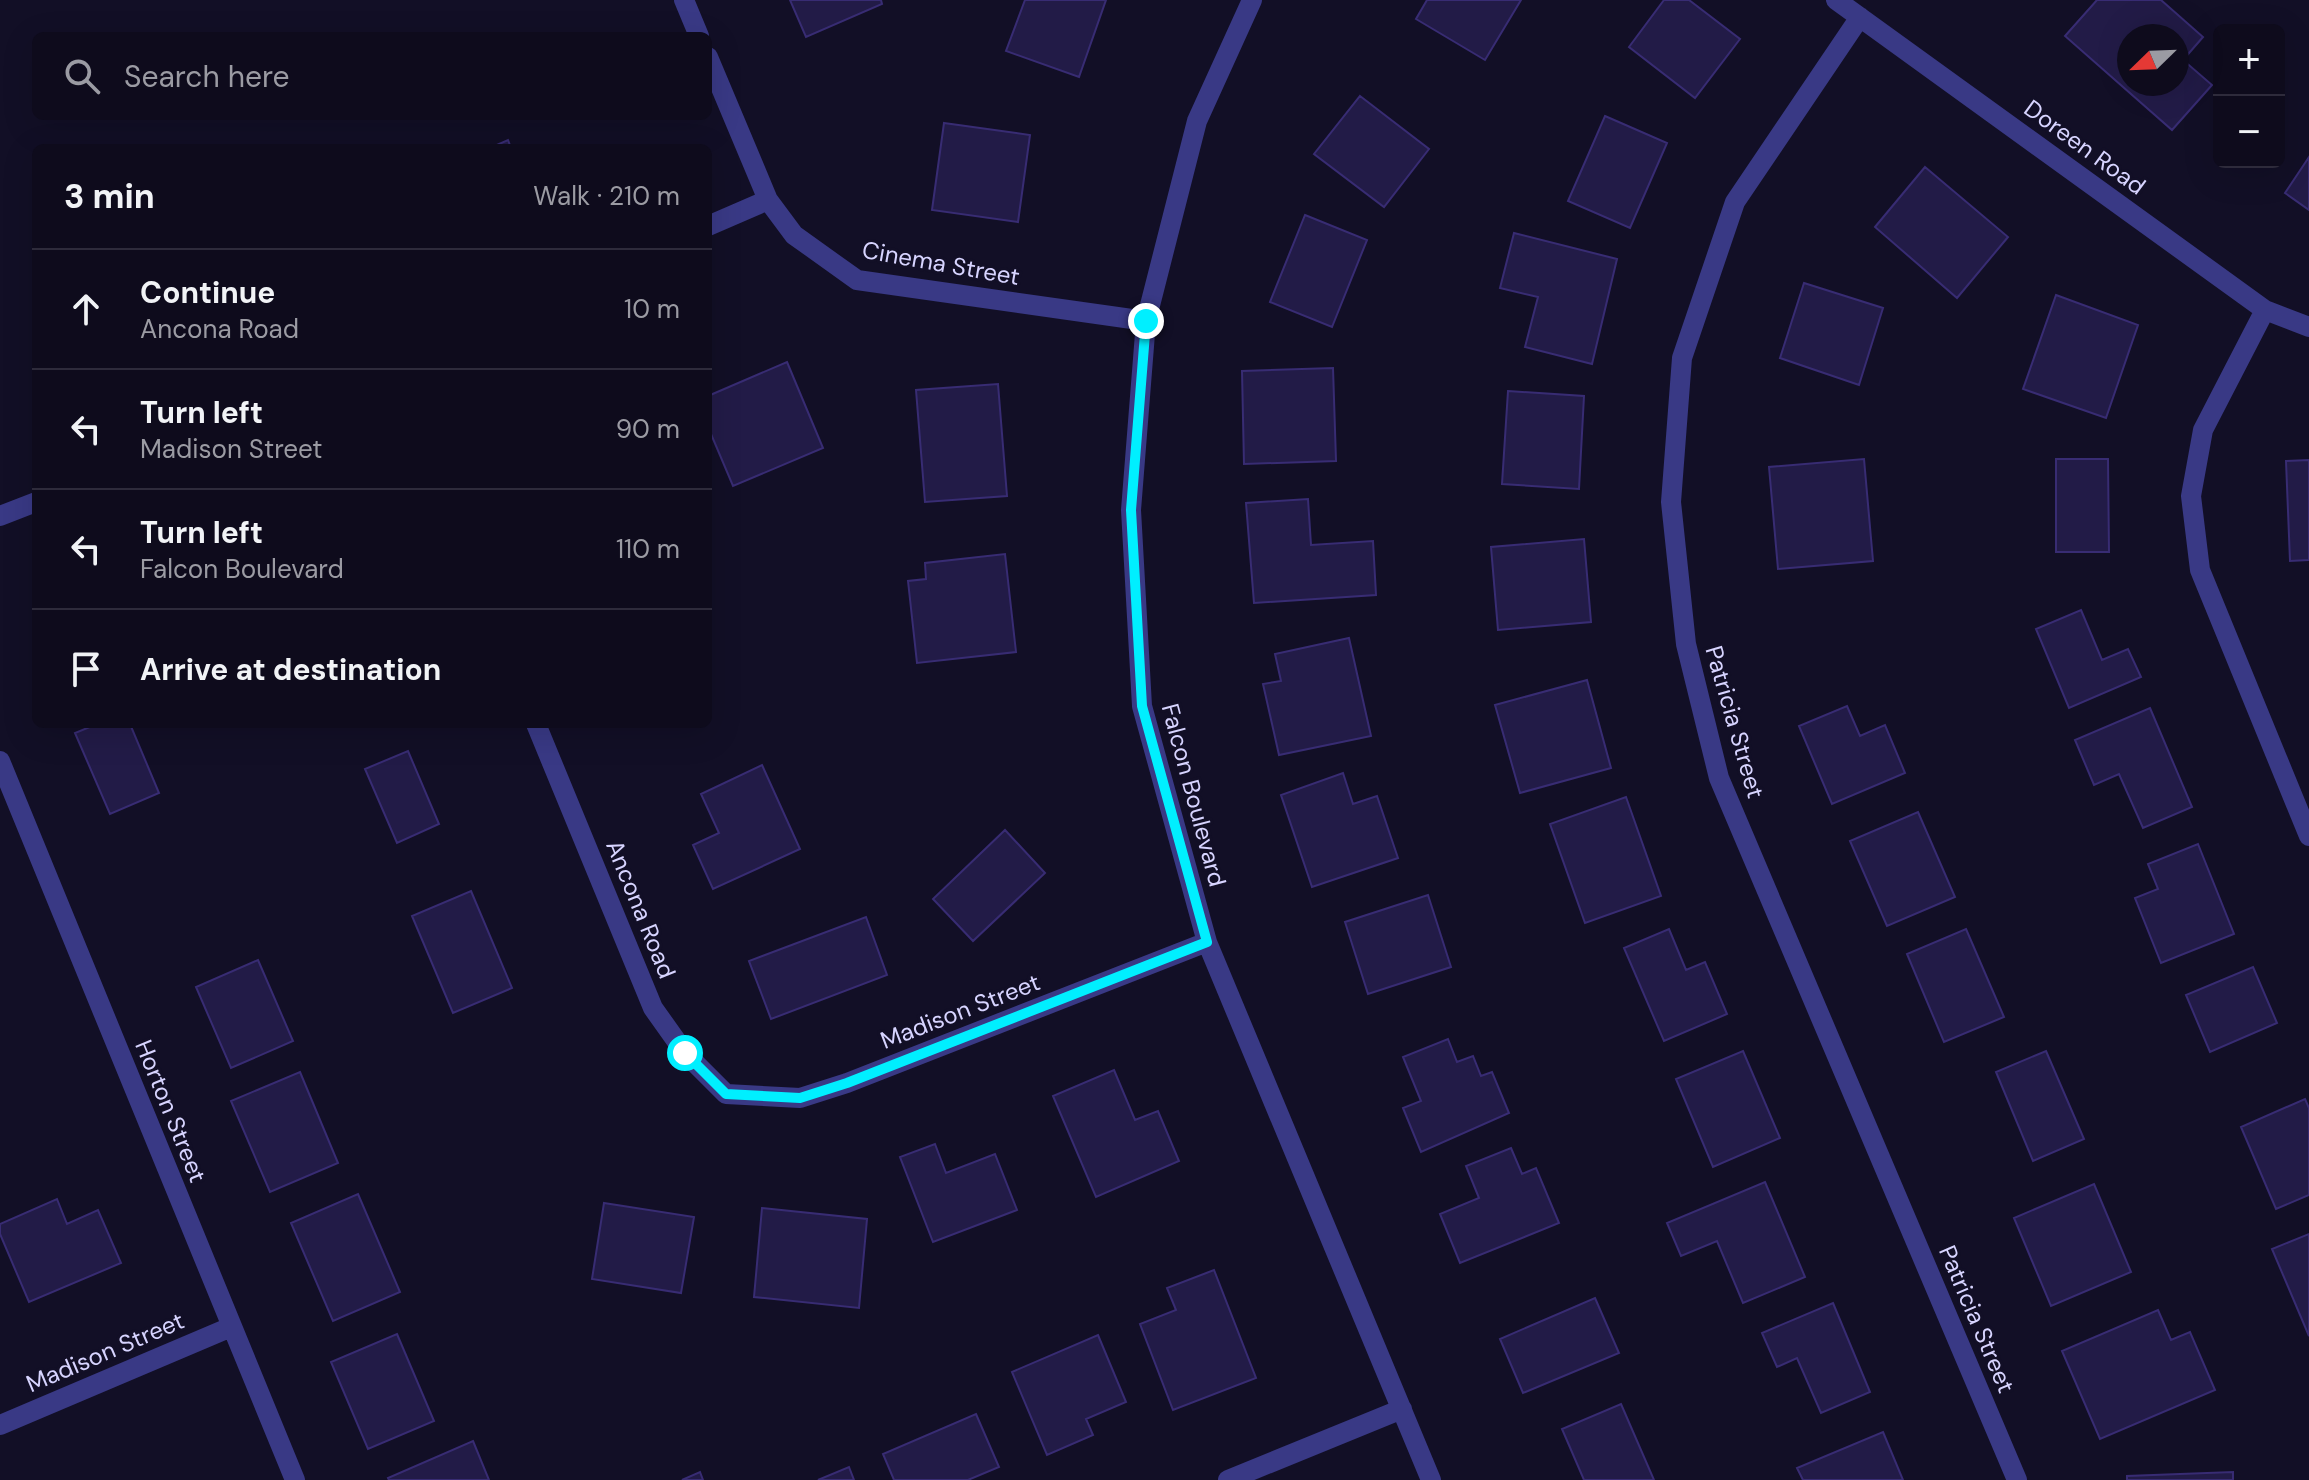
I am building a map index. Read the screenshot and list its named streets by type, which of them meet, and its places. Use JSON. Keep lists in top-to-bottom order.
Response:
{
  "streets": {
    "street": [
      "Doreen Road",
      "Cinema Street",
      "Patricia Street",
      "Falcon Boulevard",
      "Ancona Road",
      "Madison Street",
      "Horton Street"
    ]
  },
  "crossings": [
    ["Doreen Road", "Patricia Street"],
    ["Cinema Street", "Falcon Boulevard"],
    ["Falcon Boulevard", "Madison Street"],
    ["Ancona Road", "Madison Street"],
    ["Madison Street", "Horton Street"]
  ],
  "north": "bottom left",
  "page": {
    "map_buttons": ["+", "−"],
    "search": "Search here",
    "heading": ["3 min", "Walk · 210 m"],
    "list": [
      ["Continue", "Ancona Road", "10 m"],
      ["Turn left", "Madison Street", "90 m"],
      ["Turn left", "Falcon Boulevard", "110 m"],
      "Arrive at destination"
    ]
  }
}
